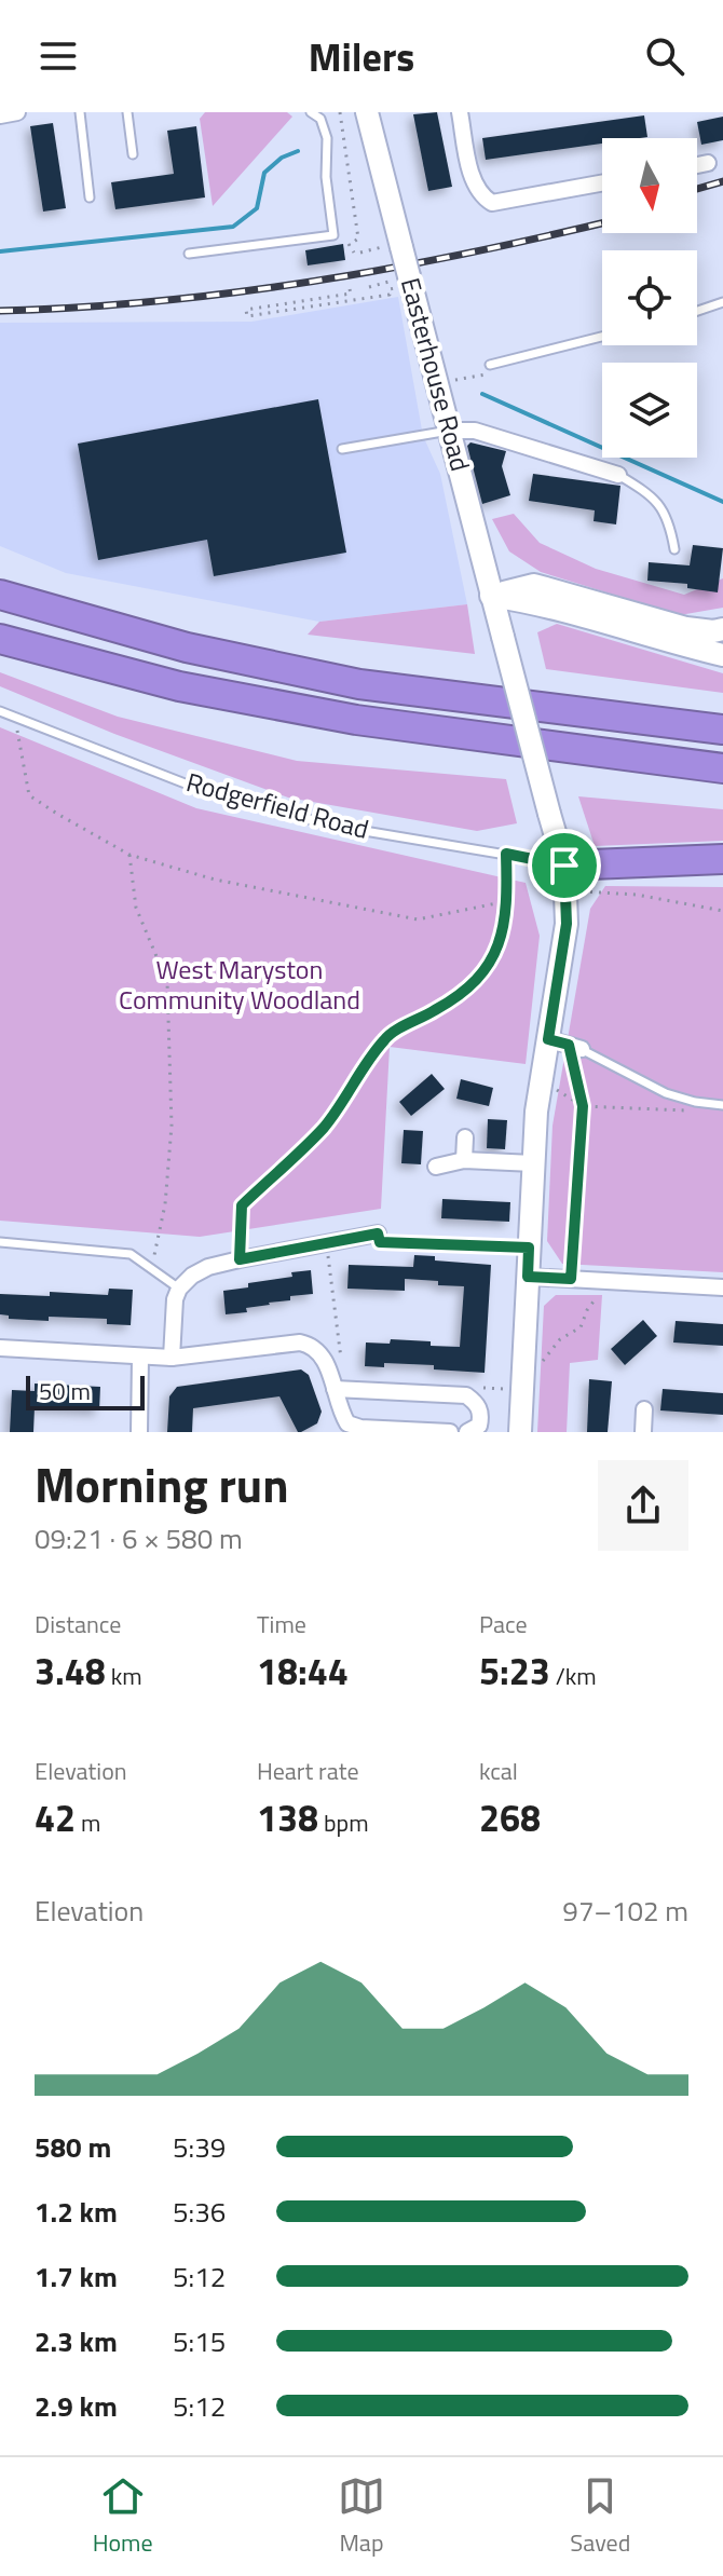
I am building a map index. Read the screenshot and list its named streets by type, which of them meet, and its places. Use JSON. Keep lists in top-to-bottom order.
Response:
{
  "streets": {
    "street": ["Easterhouse Road"],
    "lane": ["Rodgerfield Road"]
  },
  "crossings": [
    ["Easterhouse Road", "Rodgerfield Road"]
  ],
  "parks": ["West Maryston Community Woodland"],
  "scale_bar": "50 m",
  "north": "bottom",
  "page": {
    "header": "Milers",
    "scale": "50 m",
    "heading": ["Morning run", "09:21 · 6 × 580 m"],
    "stats": [
      ["Distance", "3.48 km"],
      ["Time", "18:44"],
      ["Pace", "5:23 /km"],
      ["Elevation", "42 m"],
      ["Heart rate", "138 bpm"],
      ["kcal", "268"]
    ],
    "chart": ["Elevation", "97–102 m"],
    "list": [
      {
        "name": "580 m",
        "note": "5:39"
      },
      {
        "name": "1.2 km",
        "note": "5:36"
      },
      {
        "name": "1.7 km",
        "note": "5:12"
      },
      {
        "name": "2.3 km",
        "note": "5:15"
      },
      {
        "name": "2.9 km",
        "note": "5:12"
      }
    ],
    "tabs": ["Home", "Map", "Saved"]
  }
}
